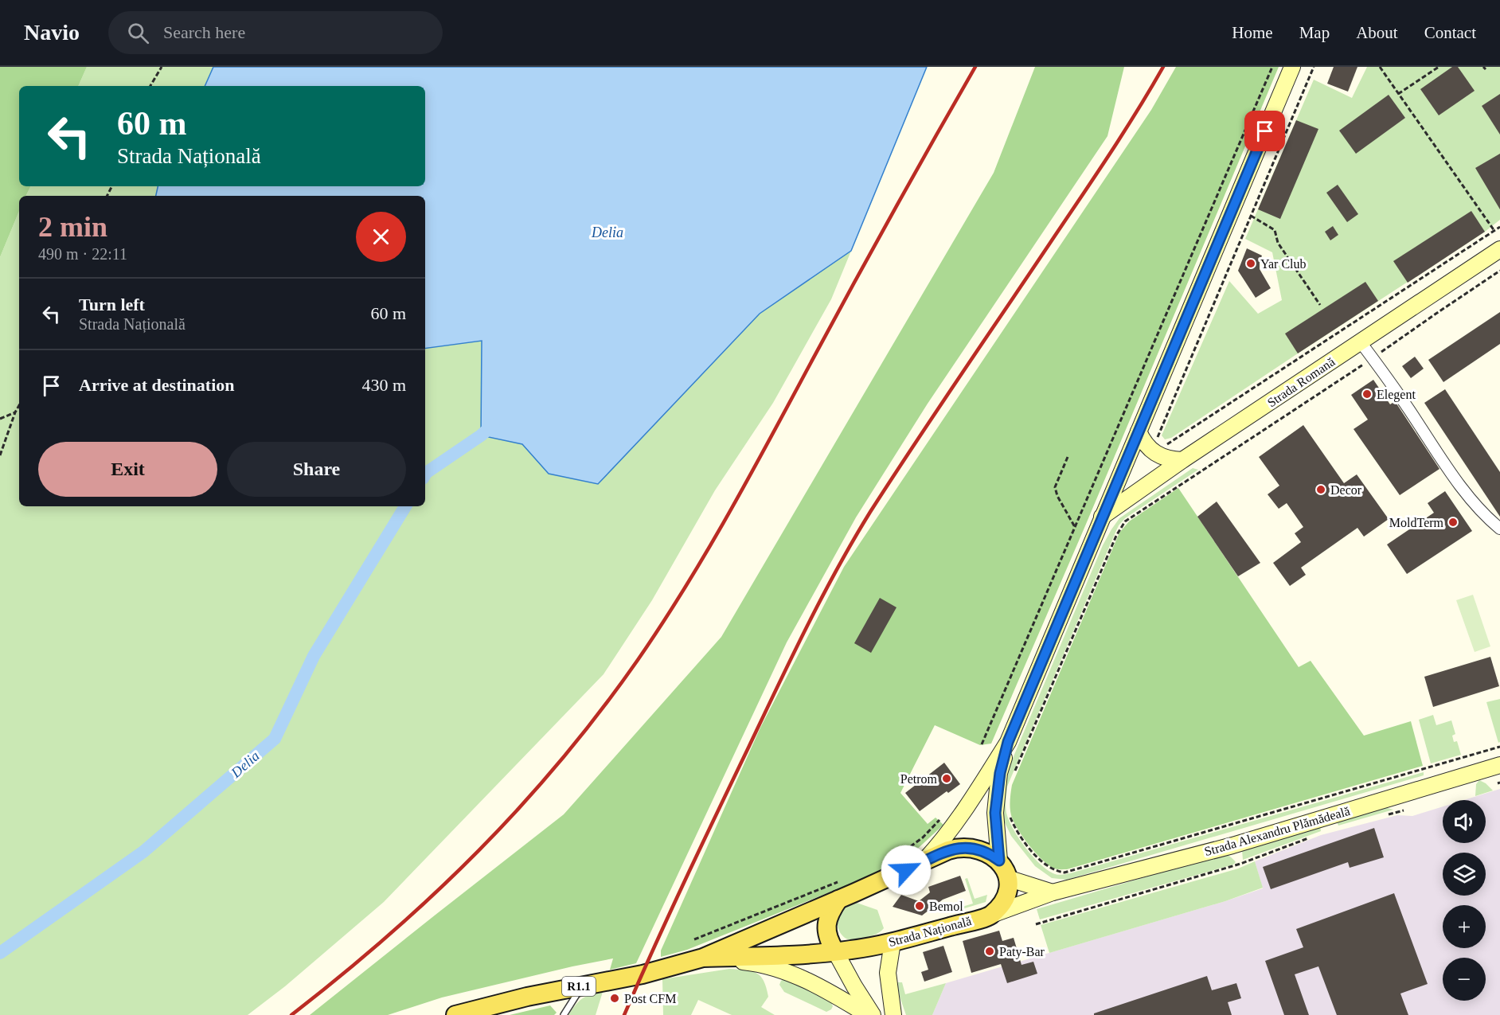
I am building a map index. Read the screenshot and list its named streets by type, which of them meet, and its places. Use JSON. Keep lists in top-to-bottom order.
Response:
{
  "streets": {
    "main road": ["Strada Națională", "R1.1"],
    "street": ["Strada Romană", "Strada Alexandru Plămădeală"]
  },
  "crossings": [
    ["Strada Romană", "Strada Națională"],
    ["Strada Alexandru Plămădeală", "Strada Națională"]
  ],
  "water": ["Delia"],
  "places": [
    "Yar Club",
    "Elegent",
    "Decor",
    "MoldTerm",
    "Petrom",
    "Bemol",
    "Paty-Bar",
    "Post CFM"
  ],
  "page": {
    "header": "Navio",
    "search": "Search here",
    "nav": [
      "Home",
      "Map",
      "About",
      "Contact"
    ],
    "turn": ["60 m", "Strada Națională"],
    "heading": ["2 min", "490 m · 22:11"],
    "list": [
      {
        "name": "Turn left",
        "note": "Strada Națională",
        "value": "60 m"
      },
      {
        "name": "Arrive at destination",
        "value": "430 m"
      }
    ],
    "buttons": ["Exit", "Share"],
    "map_buttons": ["+", "−"]
  }
}
